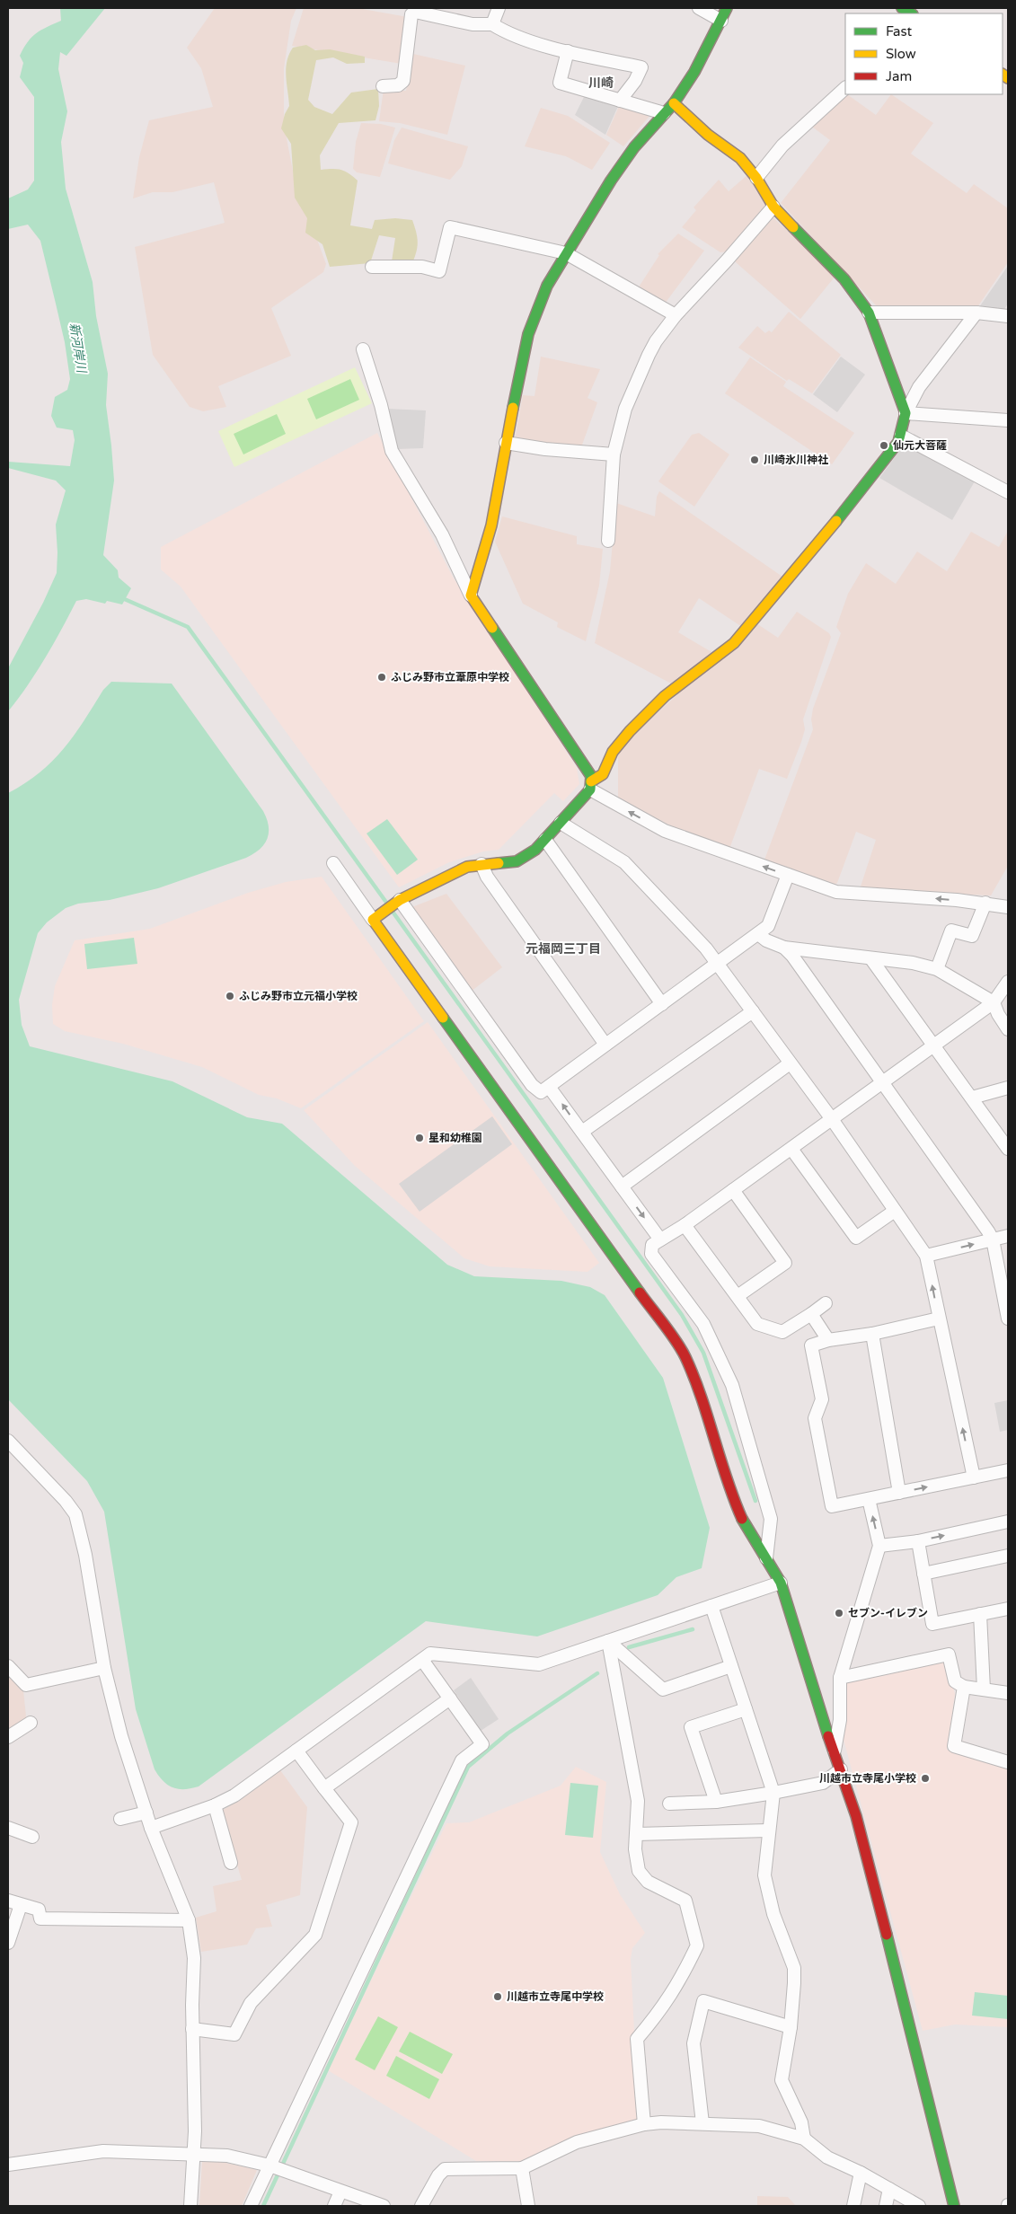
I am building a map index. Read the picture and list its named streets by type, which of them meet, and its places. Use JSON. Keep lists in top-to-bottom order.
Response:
{
  "districts": ["川崎", "元福岡三丁目"],
  "water": ["新河岸川"],
  "places": [
    "仙元大菩薩",
    "川崎氷川神社",
    "ふじみ野市立葦原中学校",
    "ふじみ野市立元福小学校",
    "星和幼稚園",
    "セブン-イレブン",
    "川越市立寺尾小学校",
    "川越市立寺尾中学校"
  ],
  "legend": ["Fast", "Slow", "Jam"]
}
